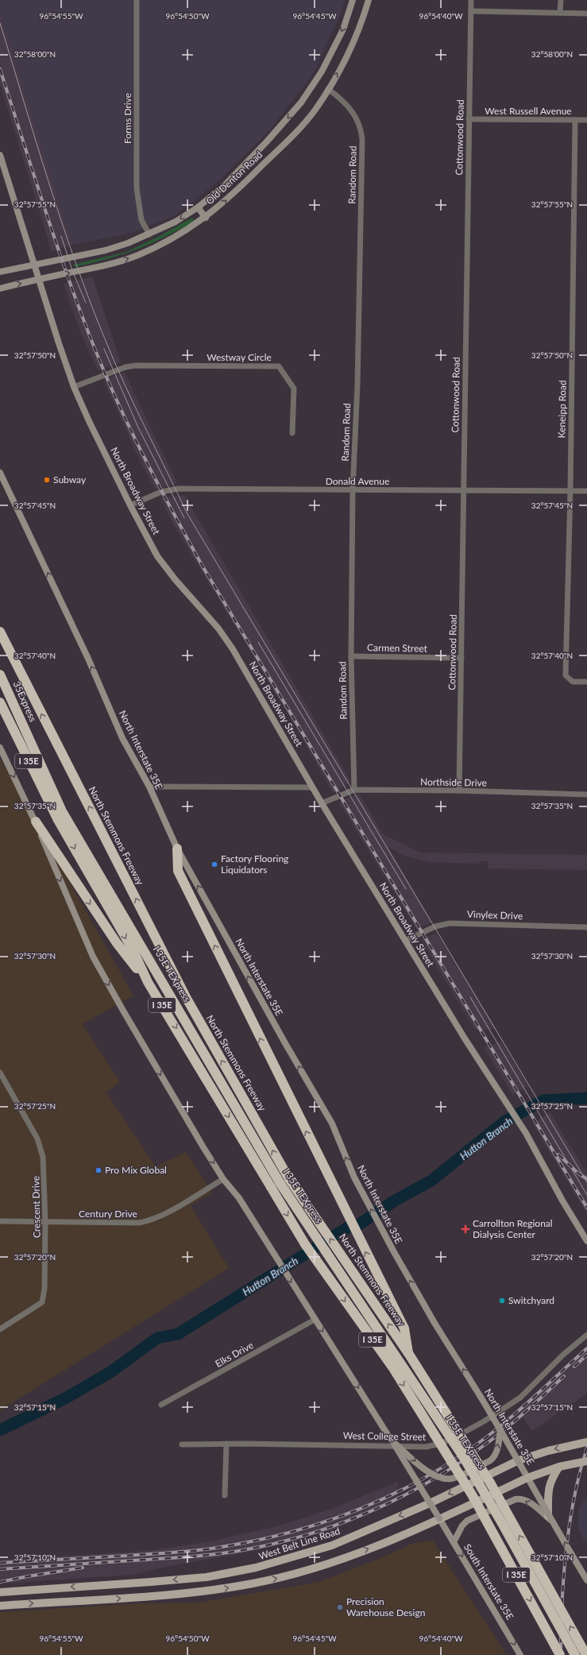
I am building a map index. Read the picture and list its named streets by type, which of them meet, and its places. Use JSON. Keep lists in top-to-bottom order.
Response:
{
  "streets": {
    "highway": [
      "35Express",
      "I 35E",
      "North Stemmons Freeway",
      "I 35E TEXpress"
    ],
    "main road": [
      "Old Denton Road",
      "North Broadway Street",
      "North Interstate 35E",
      "West Belt Line Road",
      "South Interstate 35E"
    ],
    "street": [
      "West Russell Avenue",
      "Forms Drive",
      "Cottonwood Road",
      "Random Road",
      "Westway Circle",
      "Keneipp Road",
      "Donald Avenue",
      "Carmen Street",
      "Northside Drive",
      "Vinylex Drive",
      "Crescent Drive",
      "Century Drive",
      "Elks Drive",
      "West College Street"
    ]
  },
  "crossings": [
    ["West Russell Avenue", "Cottonwood Road"],
    ["West Russell Avenue", "Keneipp Road"],
    ["Forms Drive", "Old Denton Road"],
    ["Cottonwood Road", "Donald Avenue"],
    ["Cottonwood Road", "Carmen Street"],
    ["Cottonwood Road", "Northside Drive"],
    ["Random Road", "Old Denton Road"],
    ["Random Road", "Donald Avenue"],
    ["Random Road", "Carmen Street"],
    ["Random Road", "Northside Drive"],
    ["Old Denton Road", "North Broadway Street"],
    ["Westway Circle", "North Broadway Street"],
    ["Keneipp Road", "Donald Avenue"],
    ["Donald Avenue", "North Broadway Street"],
    ["North Broadway Street", "Northside Drive"],
    ["North Broadway Street", "Vinylex Drive"],
    ["35Express", "I 35E TEXpress"],
    ["North Interstate 35E", "West Belt Line Road"],
    ["North Stemmons Freeway", "I 35E TEXpress"],
    ["Crescent Drive", "Century Drive"]
  ],
  "one_way": ["North Interstate 35E", "South Interstate 35E"],
  "water": ["Hutton Branch"],
  "places": {
    "other": [
      "Subway",
      "Factory Flooring Liquidators",
      "Pro Mix Global",
      "Switchyard",
      "Precision Warehouse Design"
    ],
    "health": ["Carrollton Regional Dialysis Center"]
  },
  "coordinates": [
    "96°54'55\"W",
    "96°54'50\"W",
    "96°54'45\"W",
    "96°54'40\"W",
    "32°58'00\"N",
    "32°57'55\"N",
    "32°57'50\"N",
    "32°57'45\"N",
    "32°57'40\"N",
    "32°57'35\"N",
    "32°57'30\"N",
    "32°57'25\"N",
    "32°57'20\"N",
    "32°57'15\"N",
    "32°57'10\"N"
  ]
}
